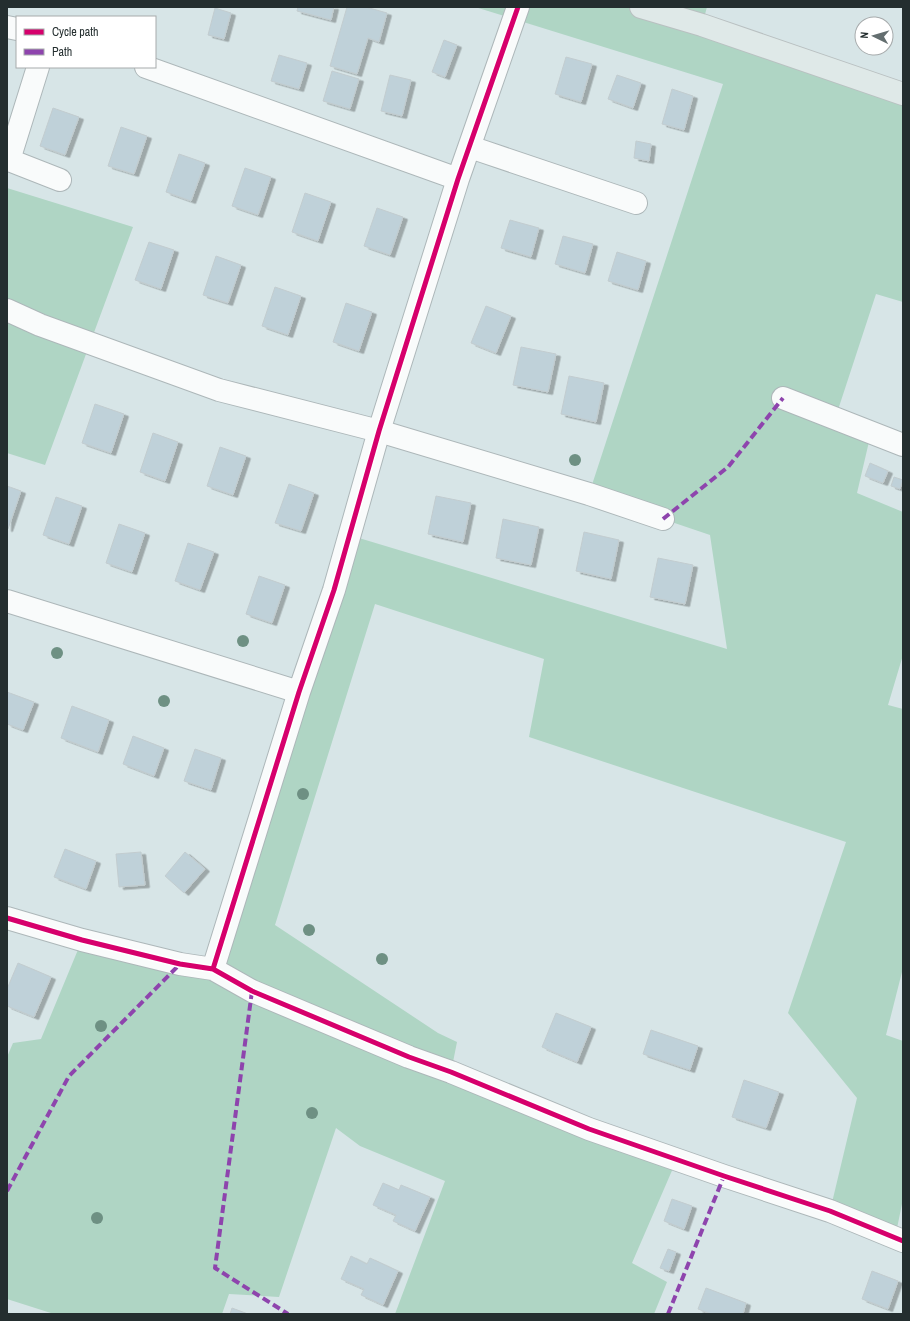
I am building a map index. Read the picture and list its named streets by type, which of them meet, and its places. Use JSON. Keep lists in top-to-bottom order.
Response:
{
  "legend": ["Cycle path", "Path"],
  "north": "left"
}
